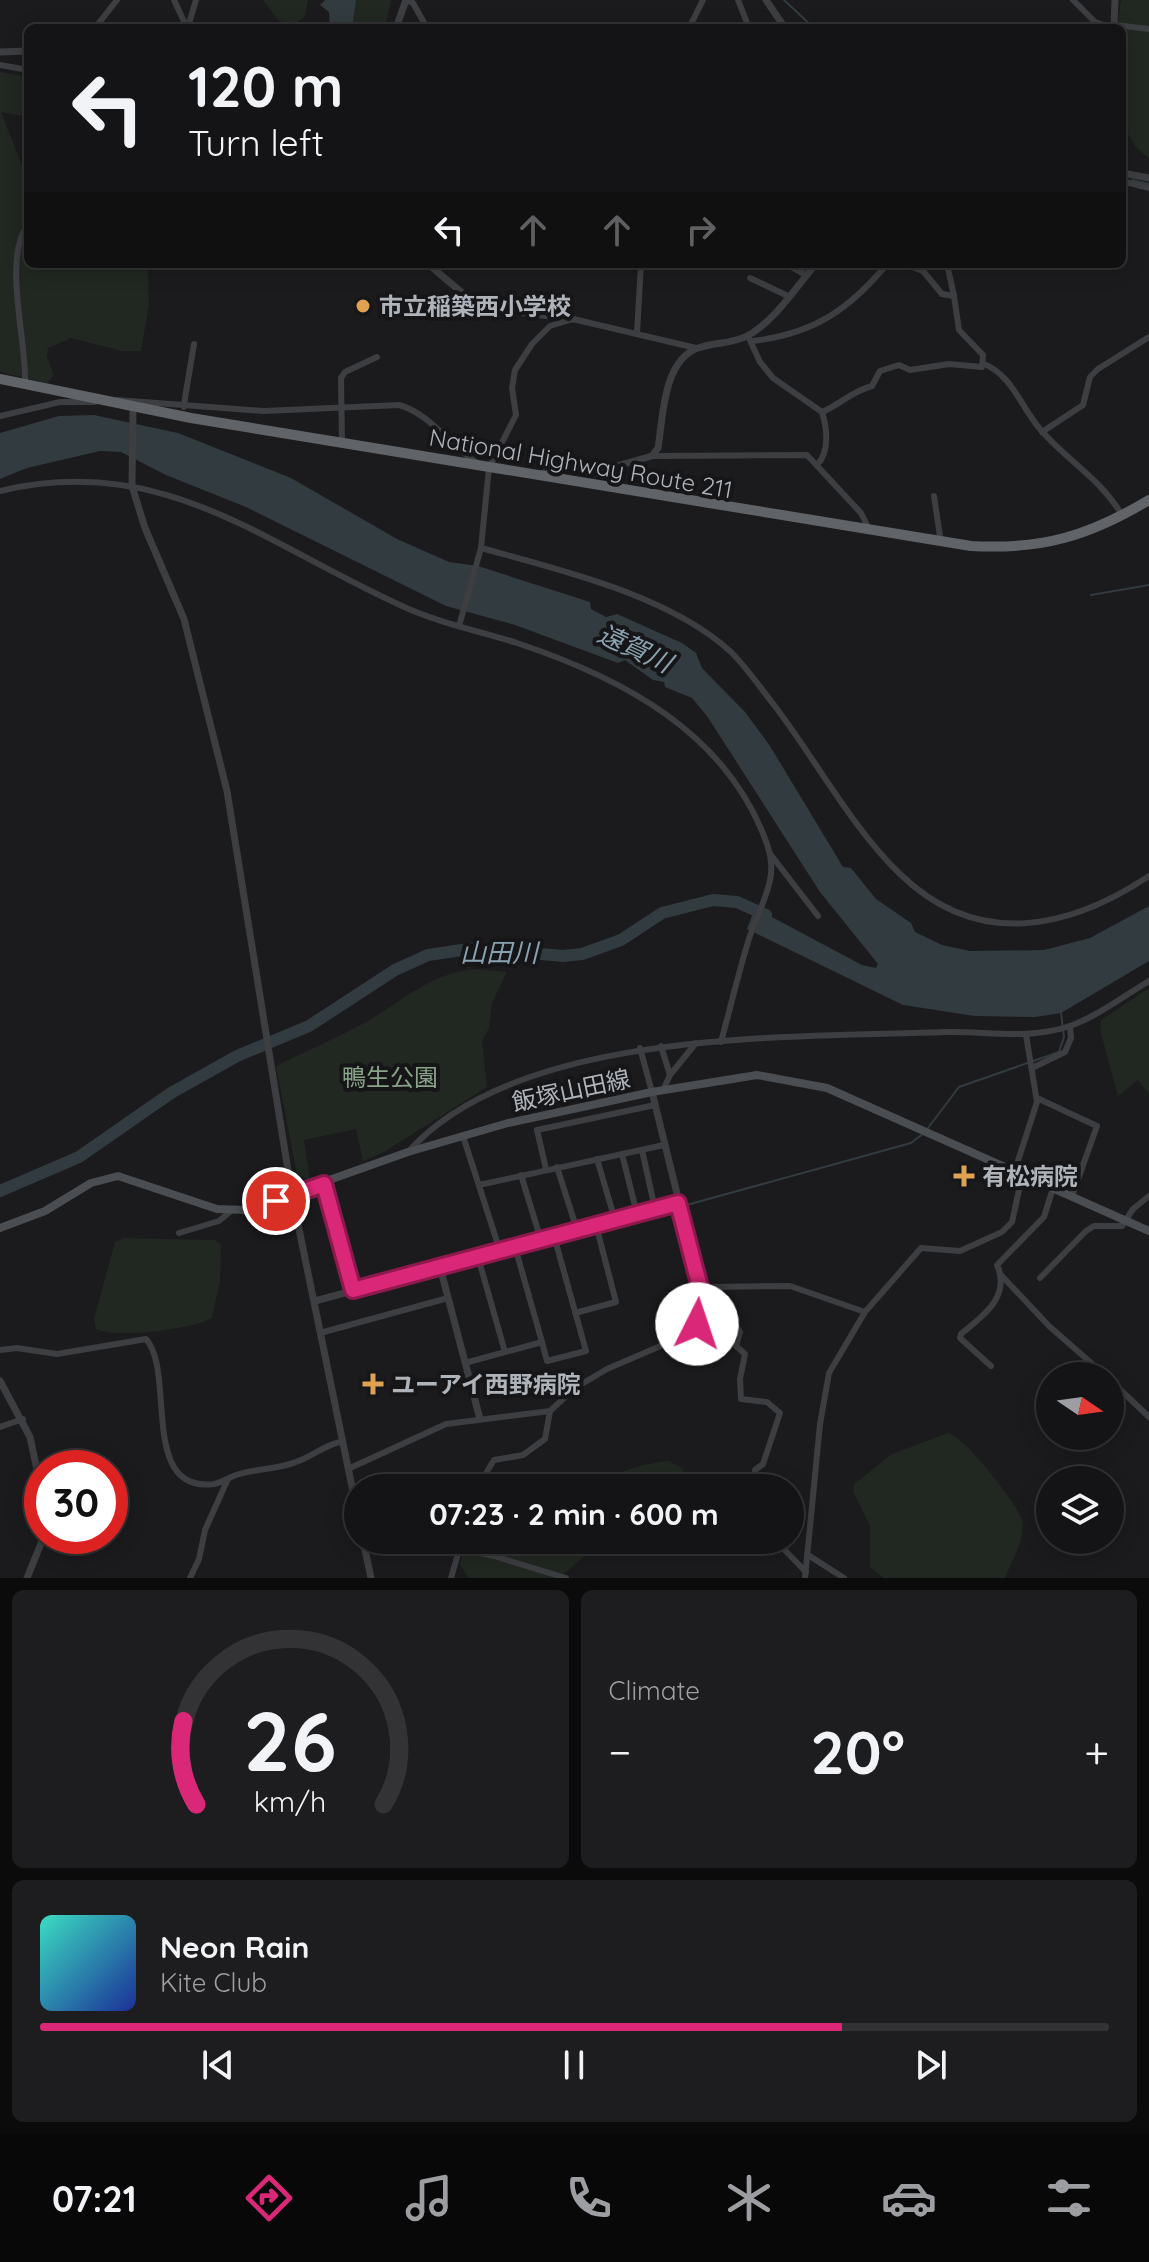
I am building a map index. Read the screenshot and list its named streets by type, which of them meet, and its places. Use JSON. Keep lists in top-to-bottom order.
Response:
{
  "streets": {
    "highway": ["National Highway Route 211"],
    "main road": ["飯塚山田線"]
  },
  "water": ["遠賀川", "山田川"],
  "parks": ["鴨生公園"],
  "places": {
    "other": ["市立稲築西小学校"],
    "health": ["有松病院", "ユーアイ西野病院"]
  },
  "north": "right",
  "page": {
    "turn": ["120 m", "Turn left"],
    "limit": "30",
    "trip": "07:23 · 2 min · 600 m",
    "tile": "Climate",
    "heat": ["−", "20°", "+"],
    "song": ["Neon Rain", "Kite Club"],
    "tabs": "07:21",
    "gauge": ["26", "km/h"]
  }
}
